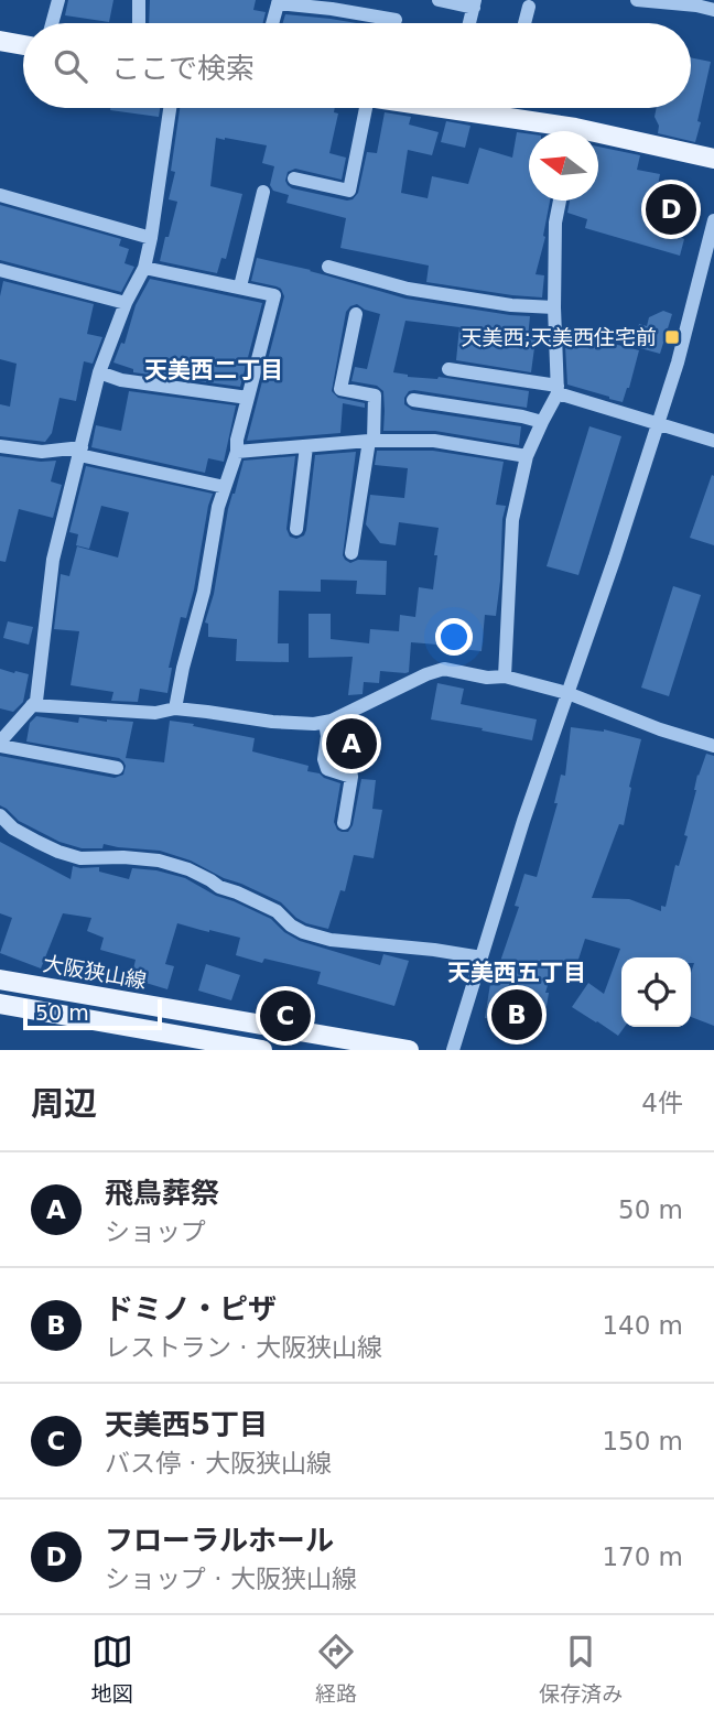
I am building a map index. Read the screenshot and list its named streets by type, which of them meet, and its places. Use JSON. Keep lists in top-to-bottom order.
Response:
{
  "streets": {
    "main road": ["大阪狭山線"]
  },
  "districts": ["天美西二丁目", "天美西五丁目"],
  "places": {
    "transit": ["天美西;天美西住宅前"]
  },
  "scale_bar": "50 m",
  "north": "left",
  "page": {
    "search": "ここで検索",
    "pins": [
      "D",
      "A",
      "B",
      "C"
    ],
    "scale": "50 m",
    "heading": ["周辺", "4件"],
    "list": [
      {
        "mark": "A",
        "name": "飛鳥葬祭",
        "note": "ショップ",
        "value": "50 m"
      },
      {
        "mark": "B",
        "name": "ドミノ・ピザ",
        "note": "レストラン · 大阪狭山線",
        "value": "140 m"
      },
      {
        "mark": "C",
        "name": "天美西5丁目",
        "note": "バス停 · 大阪狭山線",
        "value": "150 m"
      },
      {
        "mark": "D",
        "name": "フローラルホール",
        "note": "ショップ · 大阪狭山線",
        "value": "170 m"
      }
    ],
    "nav": ["地図", "経路", "保存済み"]
  }
}
